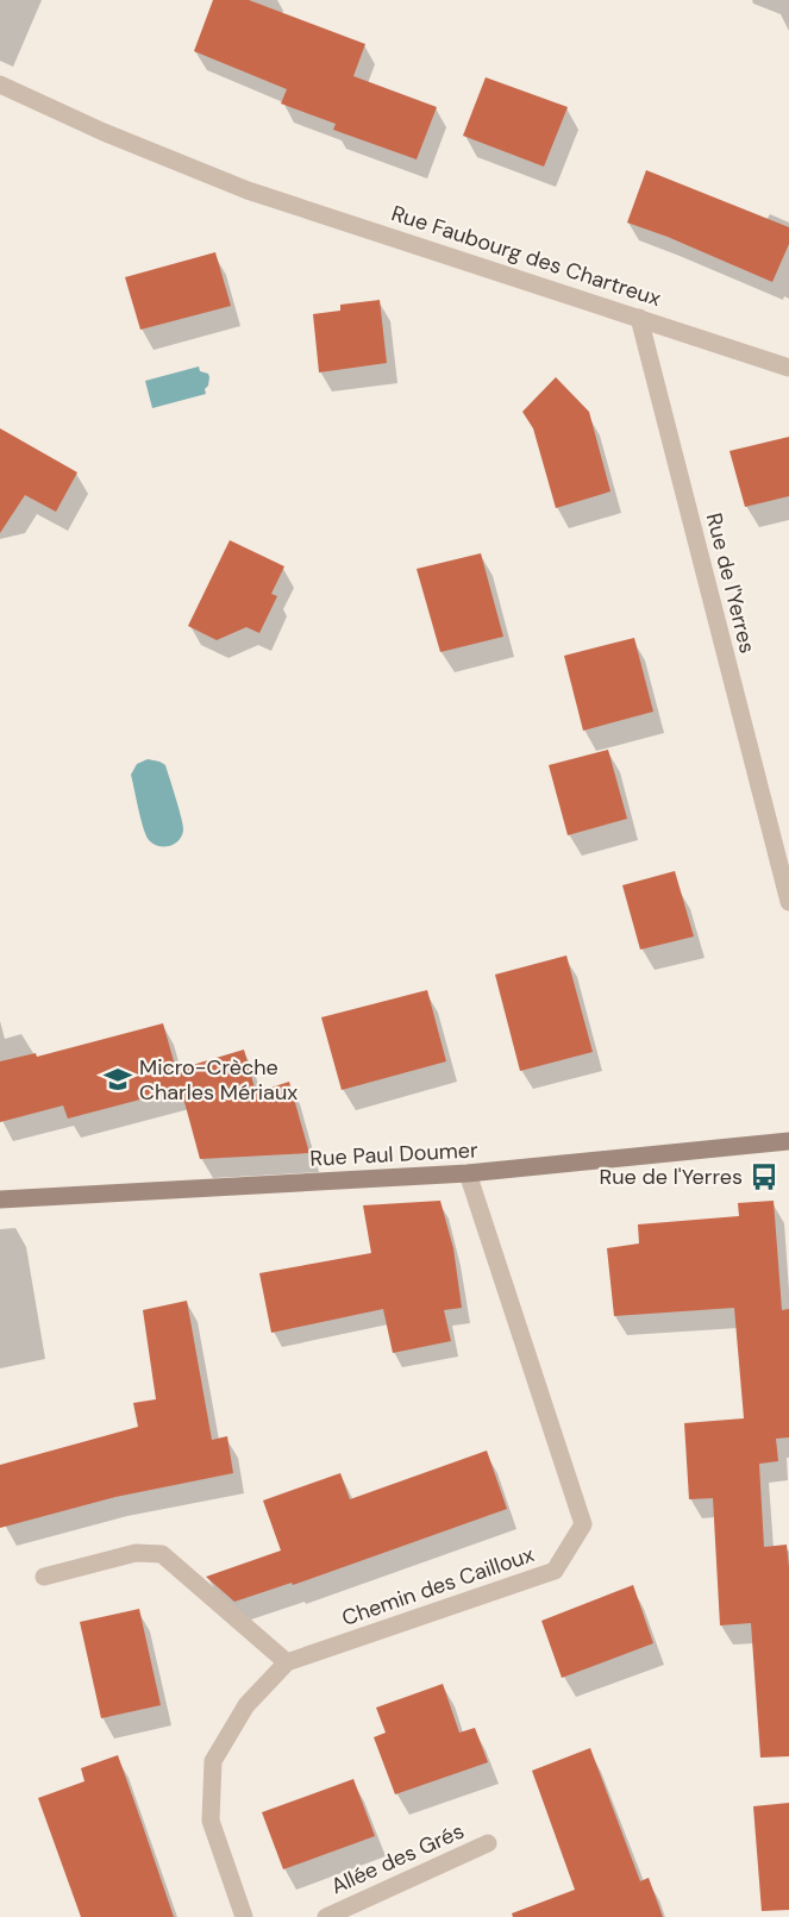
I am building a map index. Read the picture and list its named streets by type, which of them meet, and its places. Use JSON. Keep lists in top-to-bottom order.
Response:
{
  "streets": {
    "street": [
      "Rue Faubourg des Chartreux",
      "Rue de l'Yerres",
      "Rue Paul Doumer",
      "Chemin des Cailloux",
      "Allée des Grés"
    ]
  },
  "crossings": [
    ["Rue Faubourg des Chartreux", "Rue de l'Yerres"],
    ["Rue Paul Doumer", "Chemin des Cailloux"]
  ],
  "places": {
    "school or university": ["Micro-Crèche Charles Mériaux"],
    "bus stop": ["Rue de l'Yerres"]
  }
}
